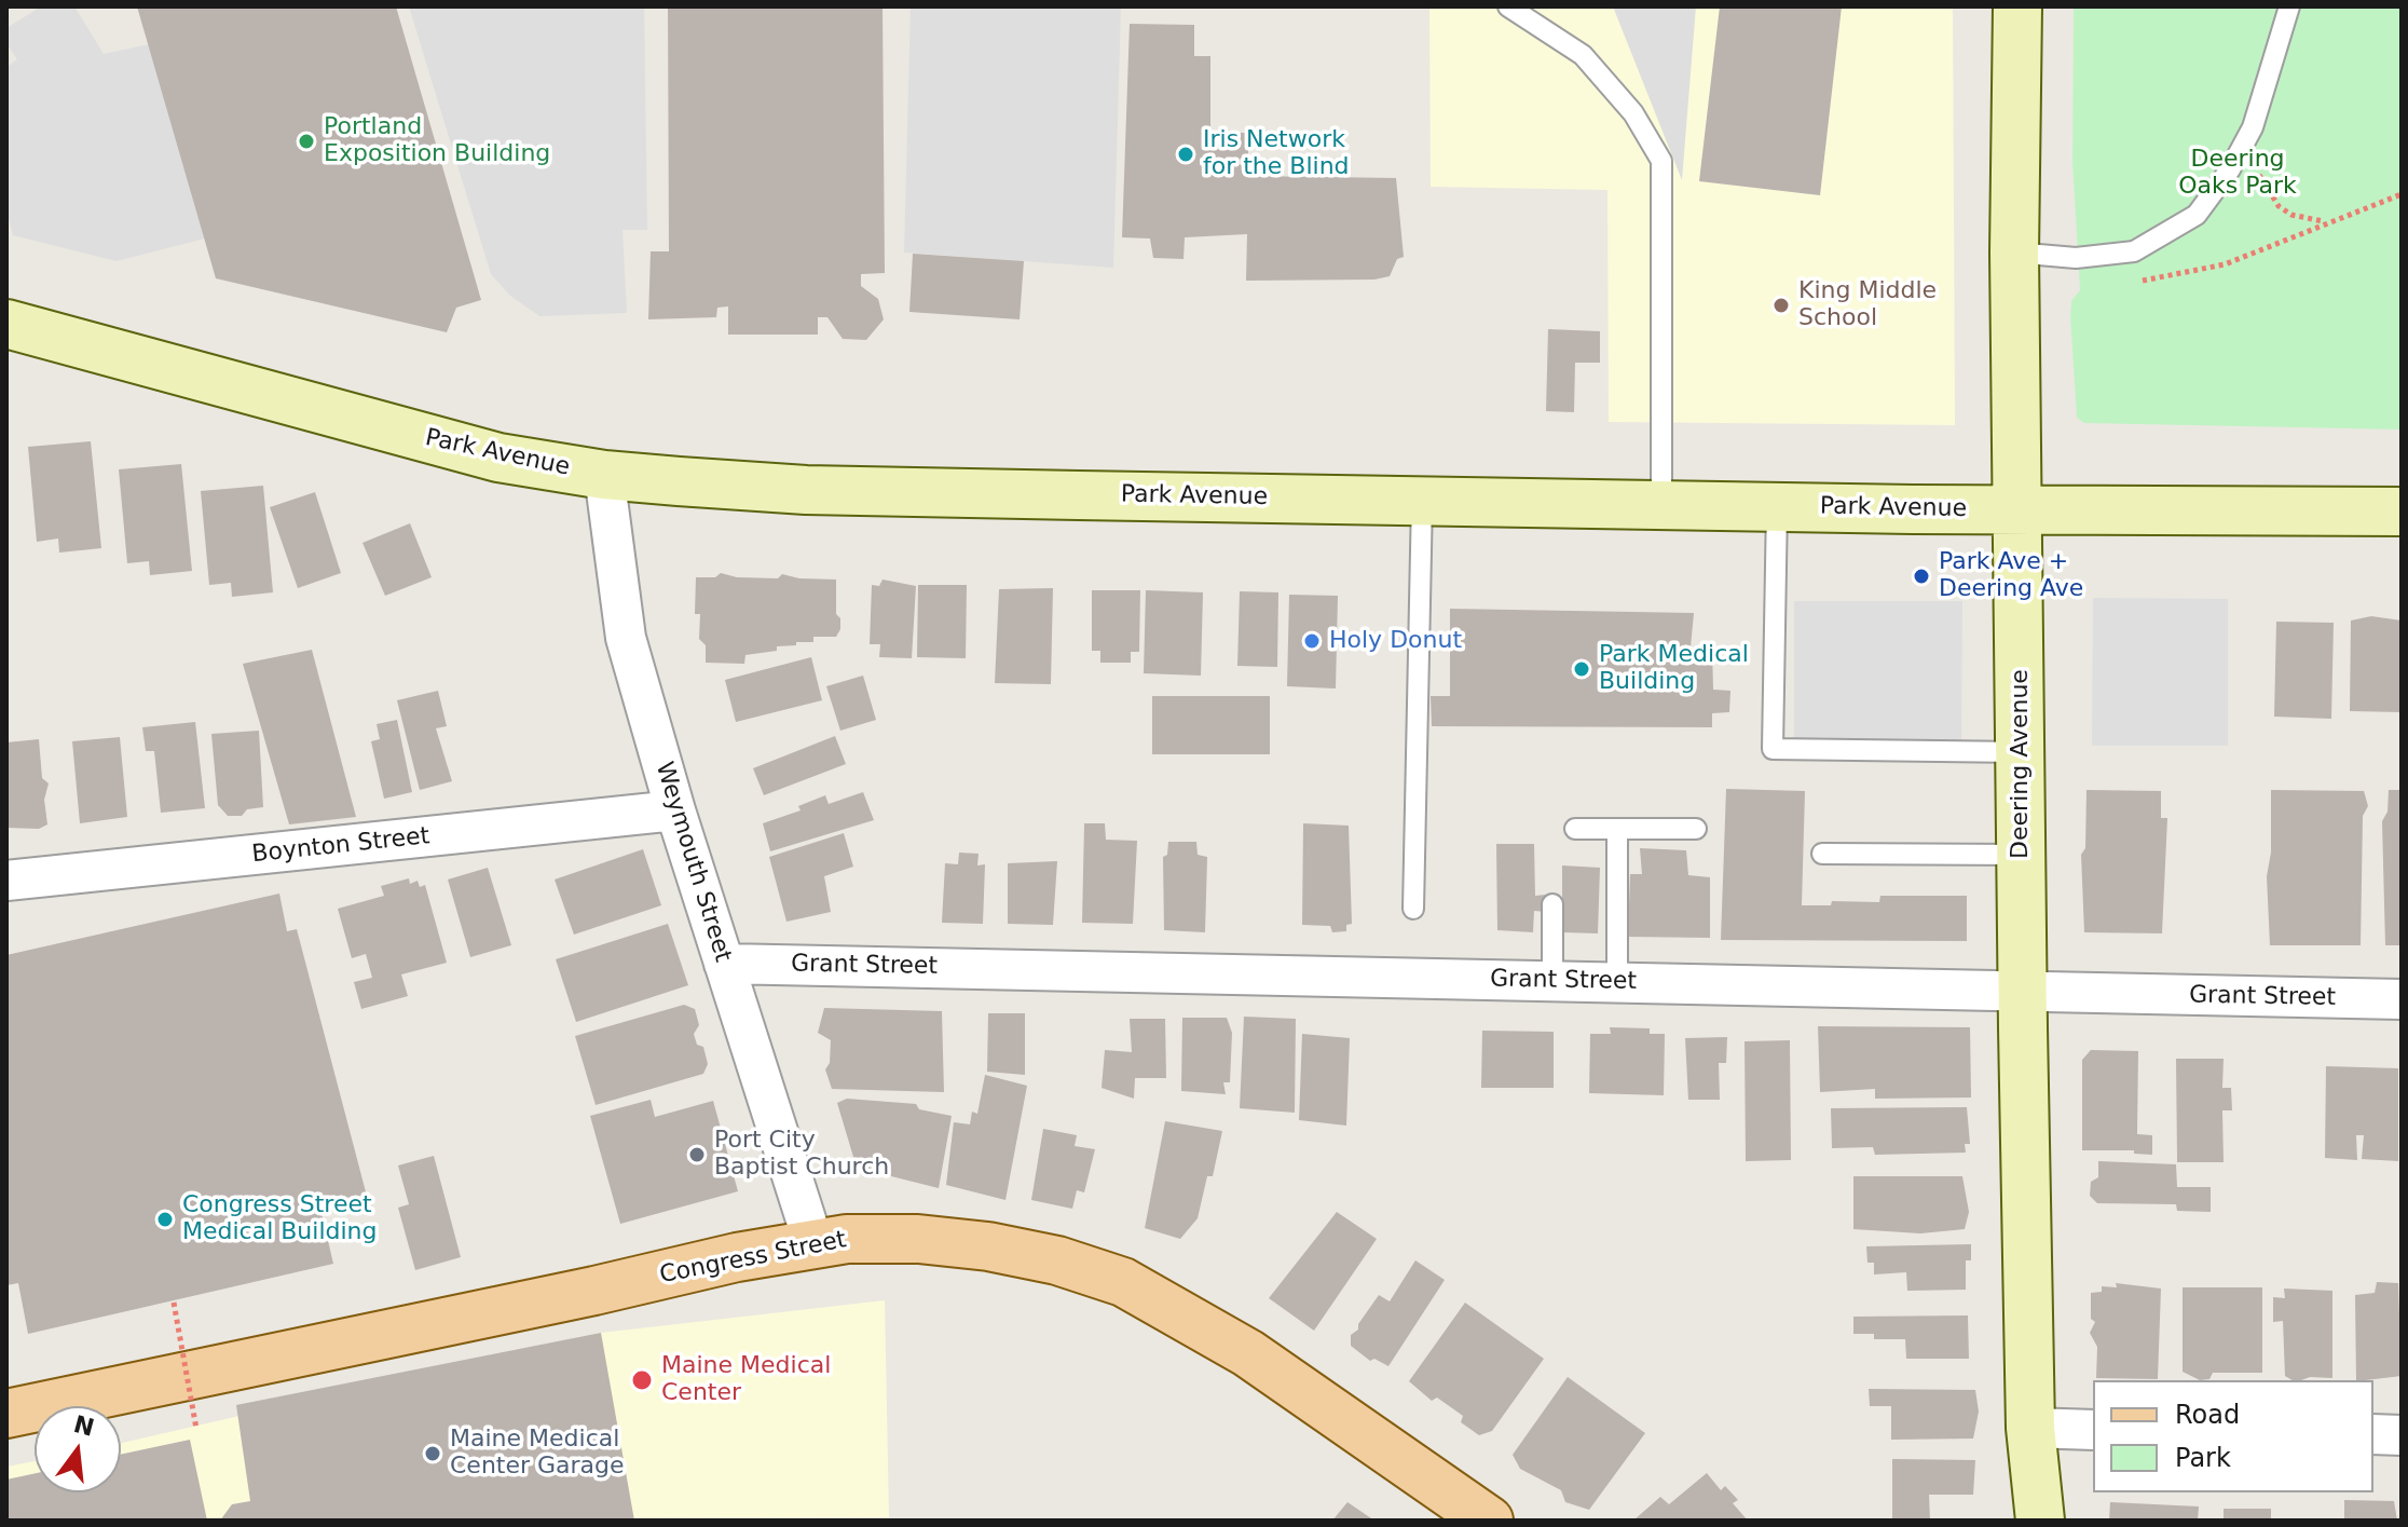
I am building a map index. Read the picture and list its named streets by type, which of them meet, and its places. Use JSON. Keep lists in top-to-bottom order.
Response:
{
  "streets": {
    "main road": ["Park Avenue", "Deering Avenue", "Congress Street"],
    "street": ["Boynton Street", "Weymouth Street", "Grant Street"]
  },
  "crossings": [
    ["Park Avenue", "Deering Avenue"],
    ["Park Avenue", "Weymouth Street"],
    ["Deering Avenue", "Grant Street"],
    ["Boynton Street", "Weymouth Street"],
    ["Weymouth Street", "Grant Street"],
    ["Weymouth Street", "Congress Street"]
  ],
  "parks": ["Deering Oaks Park"],
  "places": [
    "Portland Exposition Building",
    "Iris Network for the Blind",
    "King Middle School",
    "Park Ave + Deering Ave",
    "Holy Donut",
    "Park Medical Building",
    "Port City Baptist Church",
    "Congress Street Medical Building",
    "Maine Medical Center",
    "Maine Medical Center Garage"
  ],
  "legend": ["Road", "Park"],
  "north": "top"
}
